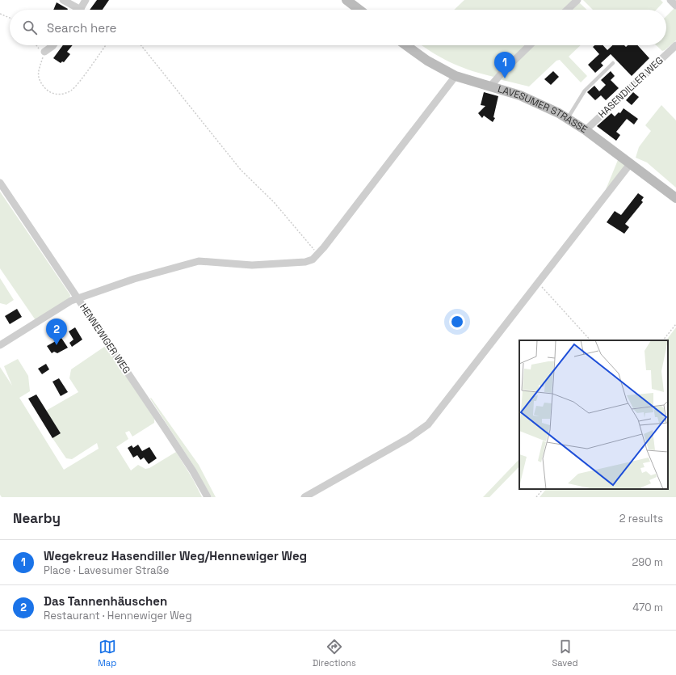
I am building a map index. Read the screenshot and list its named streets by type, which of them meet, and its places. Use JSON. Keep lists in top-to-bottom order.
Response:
{
  "streets": {
    "street": ["HASENDILLER WEG", "LAVESUMER STRASSE", "HENNEWIGER WEG"]
  },
  "crossings": [
    ["HASENDILLER WEG", "LAVESUMER STRASSE"]
  ],
  "page": {
    "search": "Search here",
    "pins": ["1", "2"],
    "heading": ["Nearby", "2 results"],
    "list": [
      {
        "mark": "1",
        "name": "Wegekreuz Hasendiller Weg/Hennewiger Weg",
        "note": "Place · Lavesumer Straße",
        "value": "290 m"
      },
      {
        "mark": "2",
        "name": "Das Tannenhäuschen",
        "note": "Restaurant · Hennewiger Weg",
        "value": "470 m"
      }
    ],
    "nav": ["Map", "Directions", "Saved"]
  }
}
